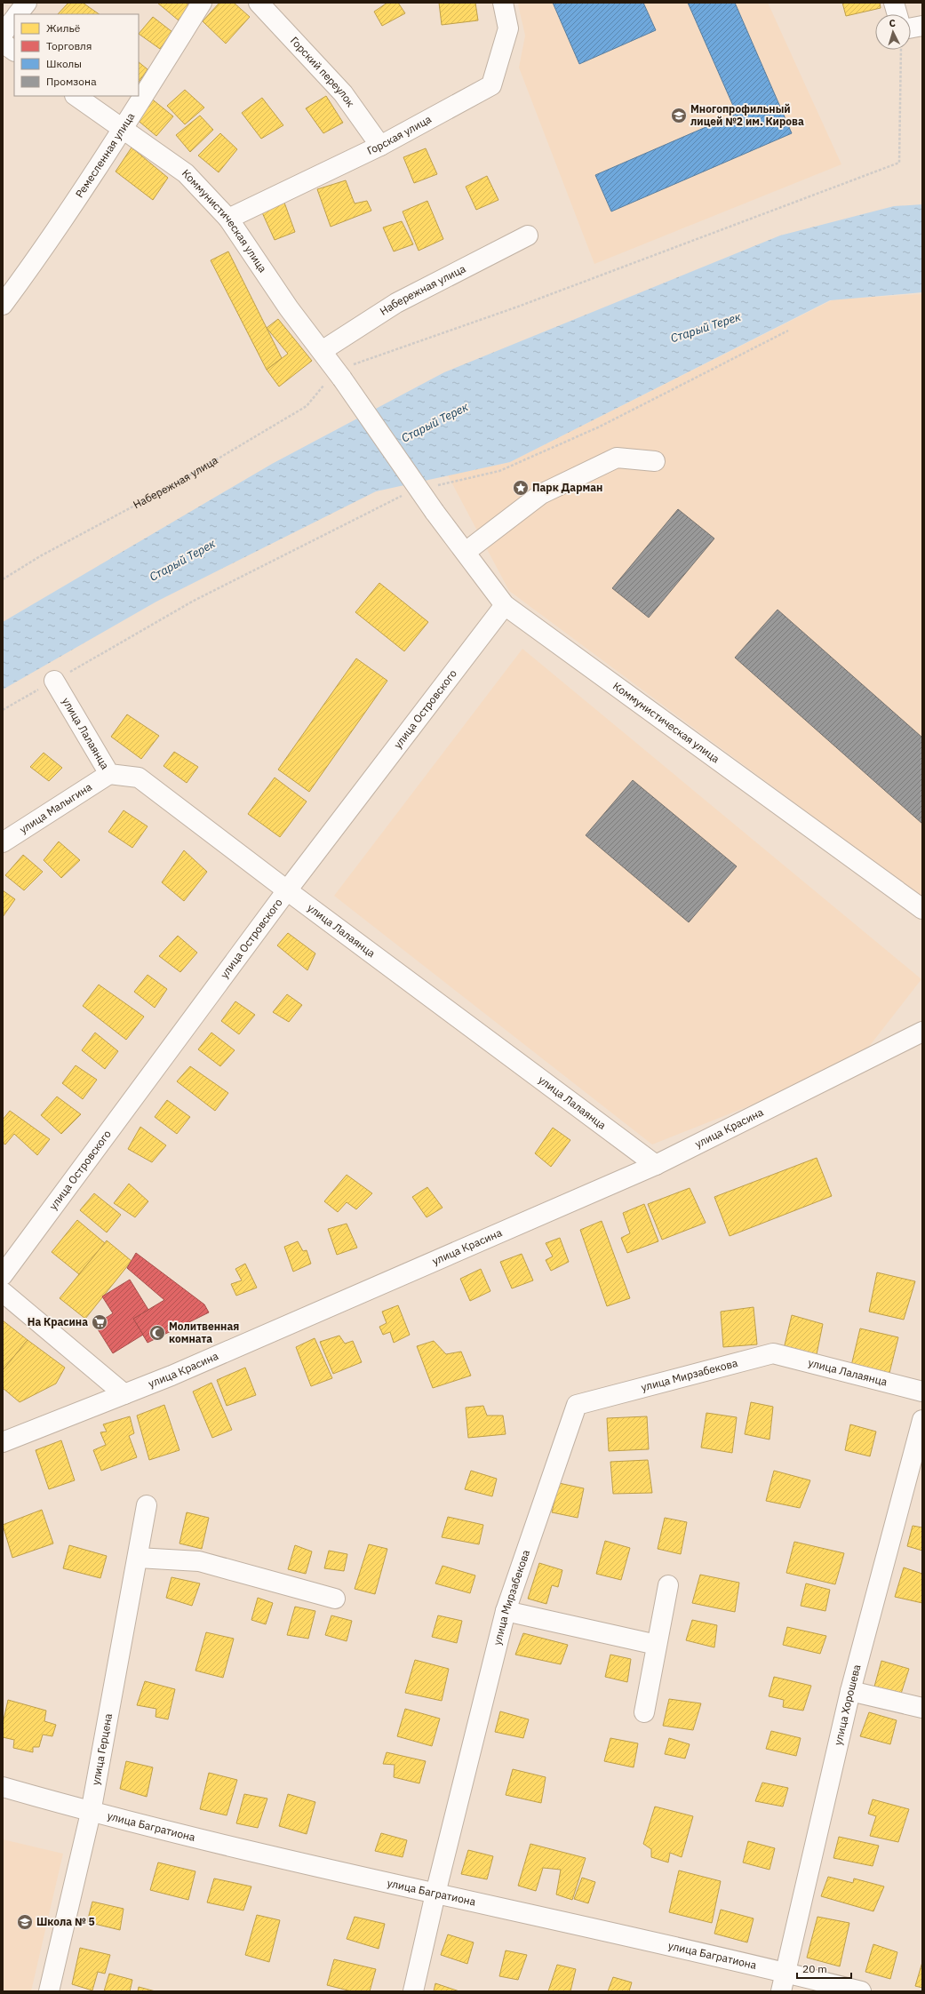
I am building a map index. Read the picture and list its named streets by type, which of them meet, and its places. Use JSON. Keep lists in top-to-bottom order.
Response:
{
  "streets": {
    "street": [
      "Горский переулок",
      "Горская улица",
      "Ремесленная улица",
      "Коммунистическая улица",
      "Набережная улица",
      "улица Островского",
      "улица Лалаянца",
      "улица Малыгина",
      "улица Красина",
      "улица Мирзабекова",
      "улица Хорошева",
      "улица Герцена",
      "улица Багратиона"
    ]
  },
  "crossings": [
    ["Горский переулок", "Горская улица"],
    ["Горская улица", "Коммунистическая улица"],
    ["Ремесленная улица", "Коммунистическая улица"],
    ["Коммунистическая улица", "Набережная улица"],
    ["Коммунистическая улица", "улица Островского"],
    ["улица Островского", "улица Лалаянца"],
    ["улица Лалаянца", "улица Малыгина"],
    ["улица Лалаянца", "улица Красина"],
    ["улица Лалаянца", "улица Мирзабекова"],
    ["улица Мирзабекова", "улица Багратиона"],
    ["улица Хорошева", "улица Багратиона"],
    ["улица Герцена", "улица Багратиона"]
  ],
  "water": ["Старый Терек"],
  "places": {
    "school or university": ["Многопрофильный лицей №2 им. Кирова", "Школа № 5"],
    "place": ["Парк Дарман"],
    "supermarket": ["На Красина"],
    "mosque": ["Молитвенная комната"]
  },
  "legend": [
    "Жильё",
    "Торговля",
    "Школы",
    "Промзона"
  ],
  "scale_bar": "20 m",
  "north": "top"
}
